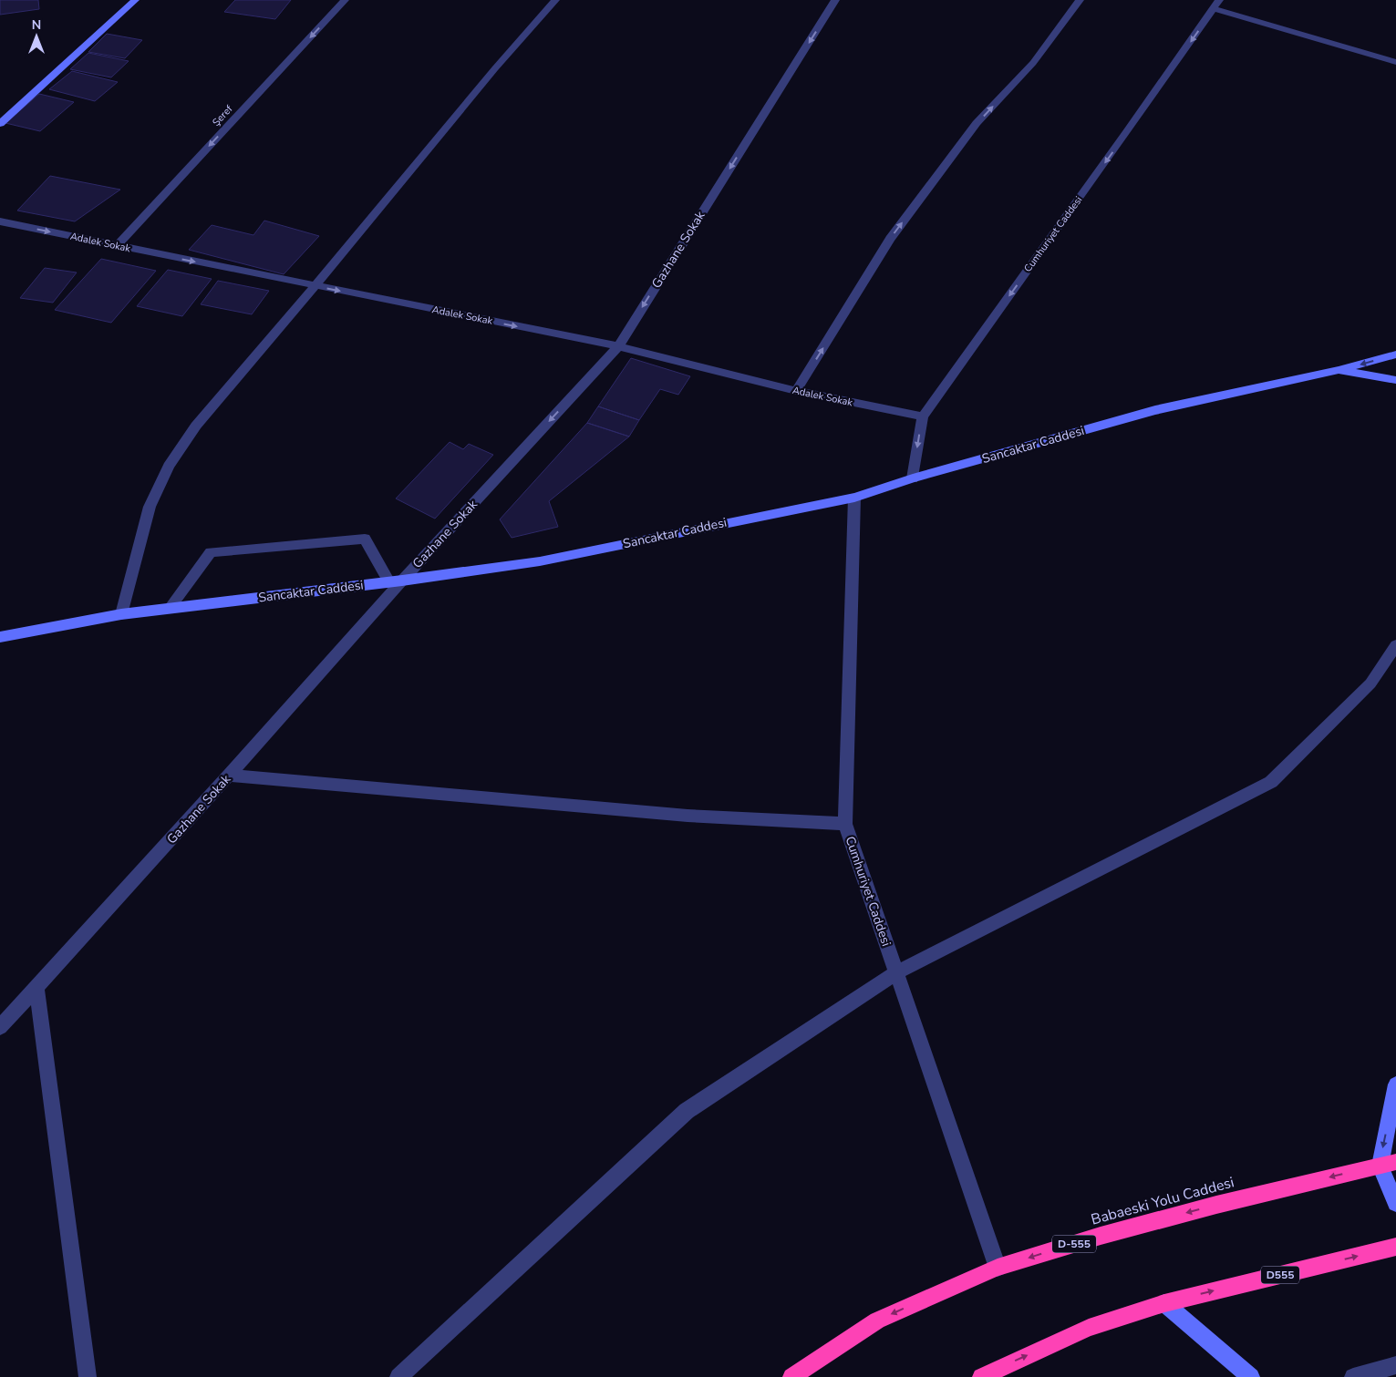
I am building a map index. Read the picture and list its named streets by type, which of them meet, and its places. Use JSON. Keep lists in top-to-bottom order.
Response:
{
  "streets": {
    "highway": ["Babaeski Yolu Caddesi", "D-555", "D555"],
    "main road": ["Sancaktar Caddesi"],
    "street": [
      "Şeref",
      "Cumhuriyet Caddesi",
      "Adalek Sokak",
      "Gazhane Sokak"
    ]
  },
  "crossings": [
    ["Şeref", "Adalek Sokak"],
    ["Cumhuriyet Caddesi", "Adalek Sokak"],
    ["Cumhuriyet Caddesi", "Sancaktar Caddesi"],
    ["Cumhuriyet Caddesi", "Babaeski Yolu Caddesi"],
    ["Adalek Sokak", "Gazhane Sokak"],
    ["Gazhane Sokak", "Sancaktar Caddesi"]
  ],
  "one_way": [
    "Şeref",
    "Cumhuriyet Caddesi",
    "Adalek Sokak",
    "Gazhane Sokak"
  ],
  "north": "top"
}
